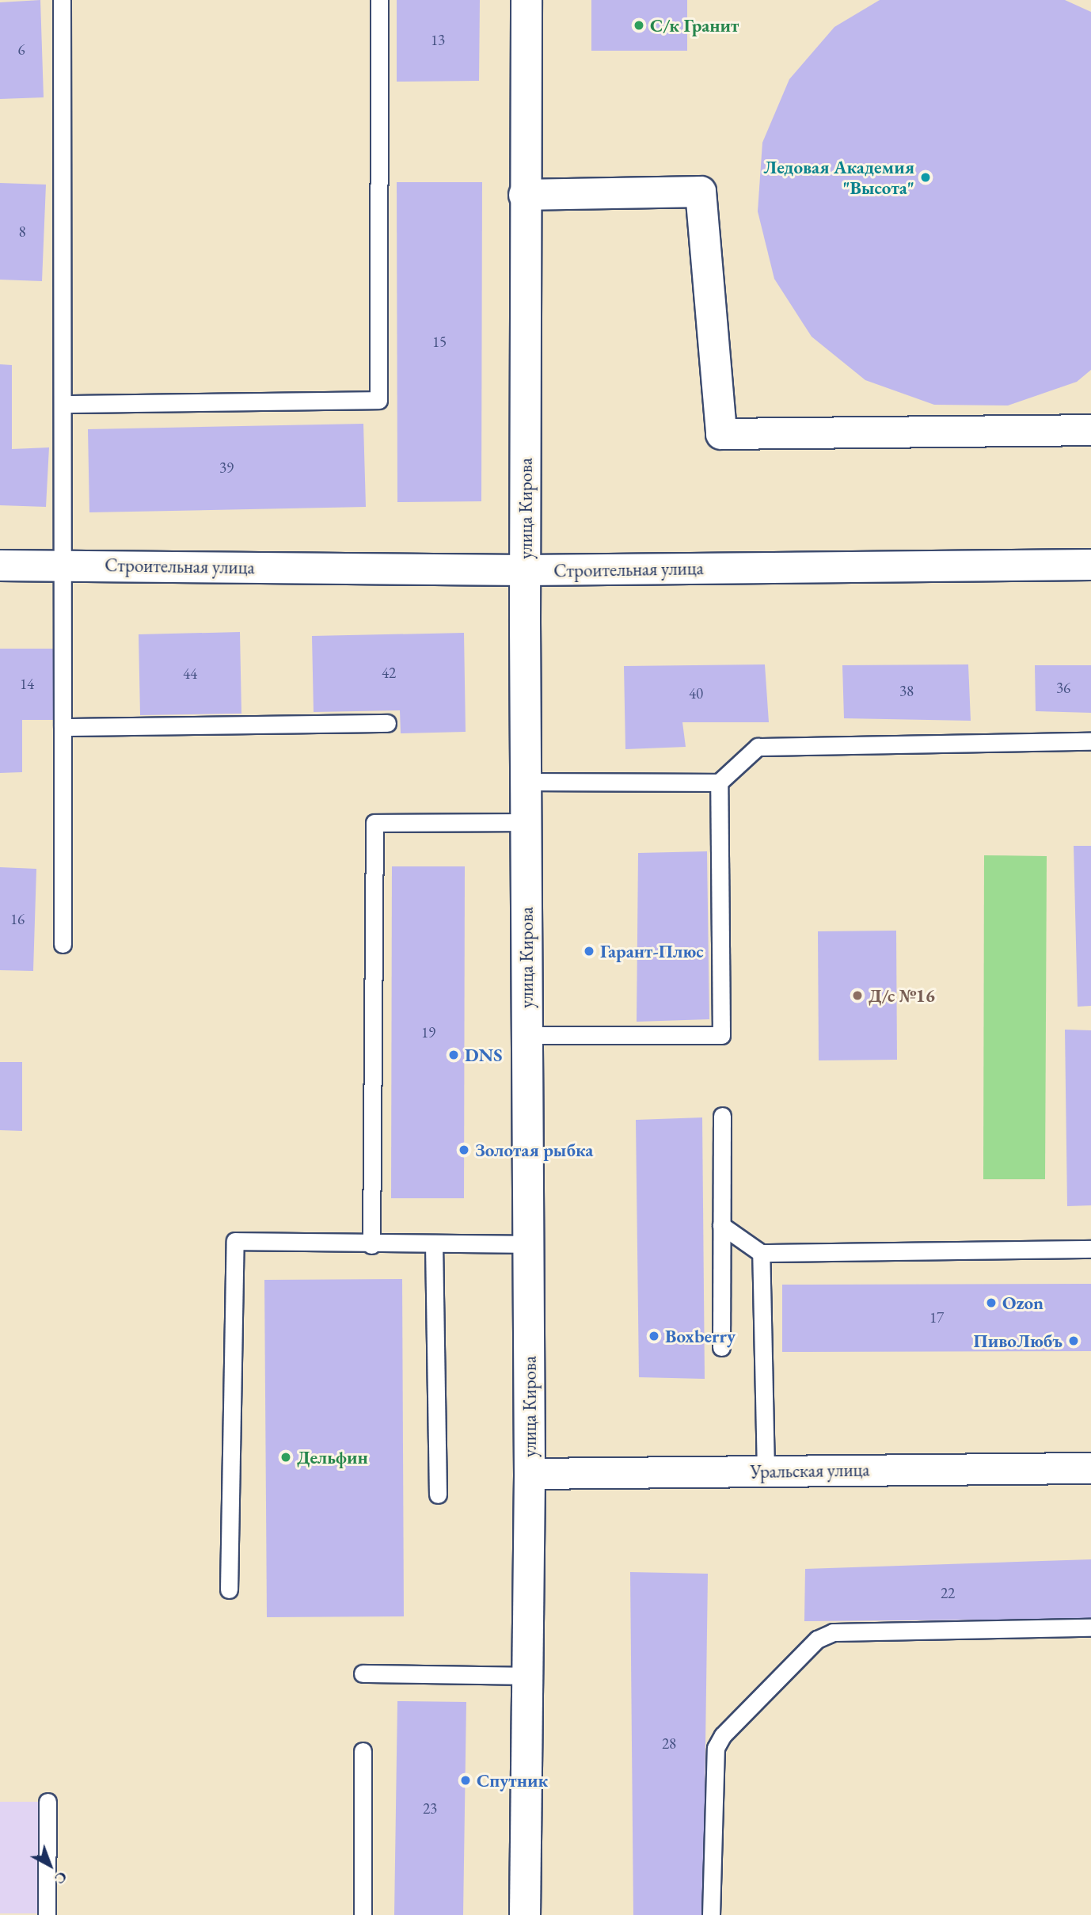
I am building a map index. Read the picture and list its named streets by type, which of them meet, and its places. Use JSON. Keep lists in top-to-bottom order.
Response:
{
  "streets": {
    "street": ["улица Кирова", "Строительная улица", "Уральская улица"]
  },
  "crossings": [
    ["улица Кирова", "Строительная улица"],
    ["улица Кирова", "Уральская улица"]
  ],
  "places": [
    "С/к Гранит",
    "Ледовая Академия \"Высота\"",
    "Гарант-Плюс",
    "Д/с №16",
    "DNS",
    "Золотая рыбка",
    "Ozon",
    "Boxberry",
    "ПивоЛюбъ",
    "Дельфин",
    "Спутник"
  ],
  "house_numbers": [
    "13",
    "6",
    "8",
    "15",
    "39",
    "42",
    "44",
    "14",
    "36",
    "38",
    "40",
    "16",
    "19",
    "17",
    "22",
    "28",
    "23"
  ],
  "north": "bottom right"
}
